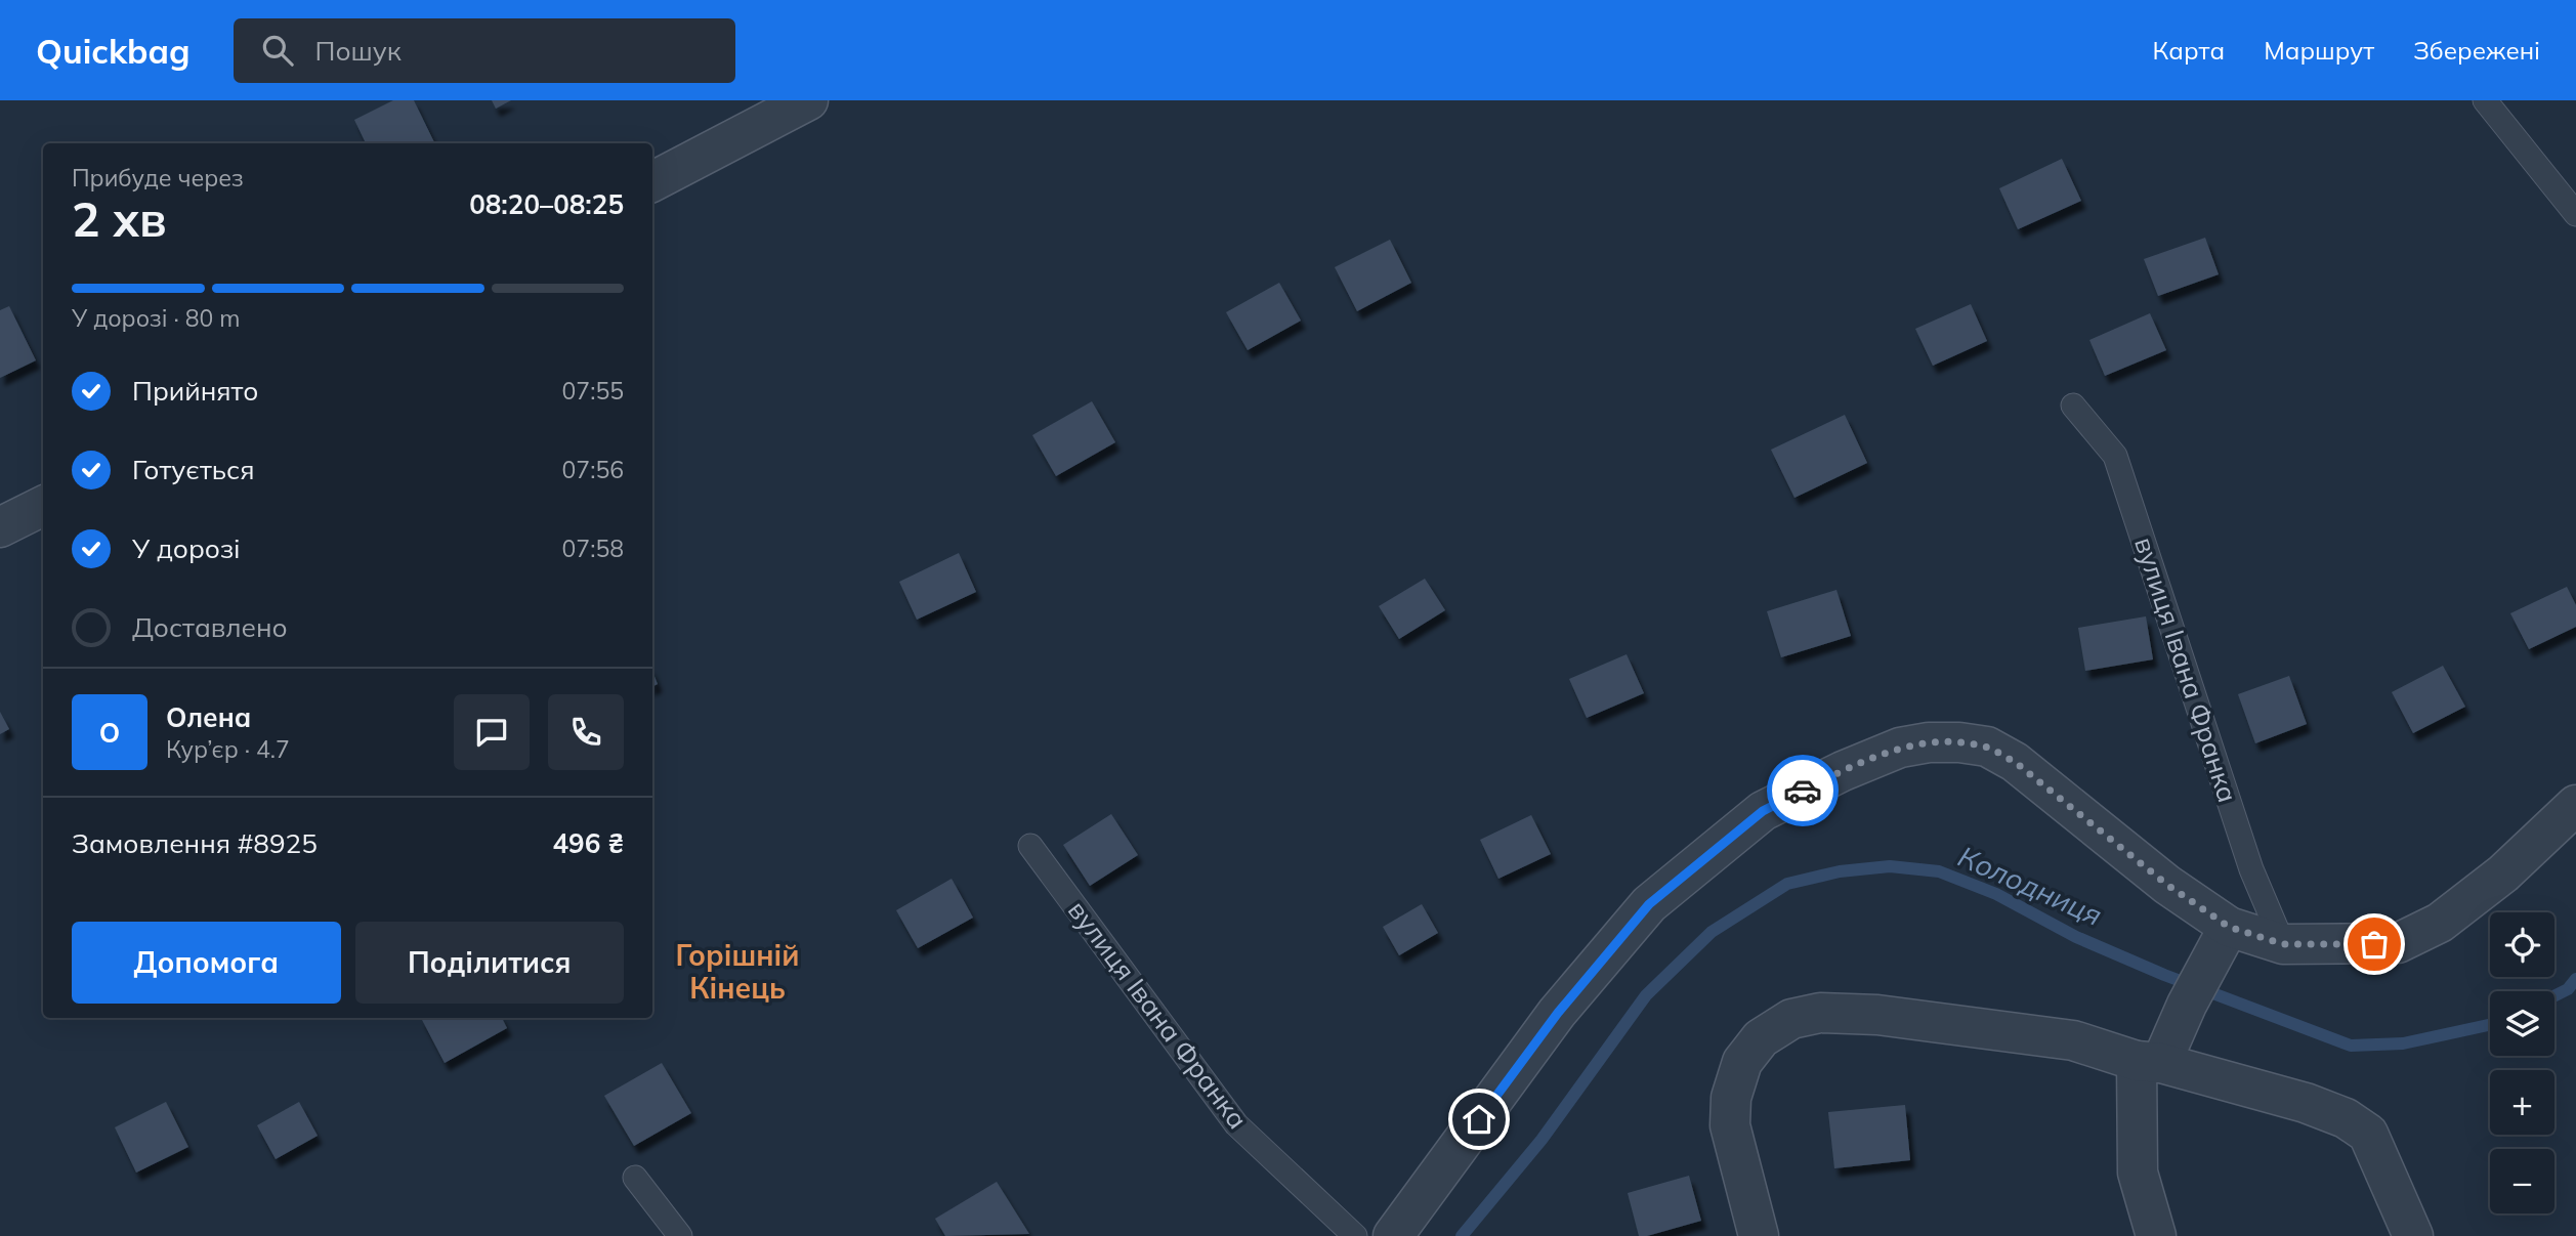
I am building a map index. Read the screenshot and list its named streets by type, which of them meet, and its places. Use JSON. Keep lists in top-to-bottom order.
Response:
{
  "streets": {
    "lane": ["вулиця Івана Франка"]
  },
  "districts": ["Горішній Кінець"],
  "water": ["Колодниця"],
  "page": {
    "header": "Quickbag",
    "search": "Пошук",
    "nav": ["Карта", "Маршрут", "Збережені"],
    "heading": ["2 хв", "Прибуде через", "08:20–08:25"],
    "panel": [
      "Олена",
      "Кур’єр · 4.7",
      "Замовлення #8925",
      "496 ₴"
    ],
    "bar": "У дорозі · 80 m",
    "list": [
      ["Прийнято", "07:55"],
      ["Готується", "07:56"],
      ["У дорозі", "07:58"],
      "Доставлено"
    ],
    "round": "О",
    "buttons": ["Допомога", "Поділитися"],
    "map_buttons": ["+", "−"]
  }
}
